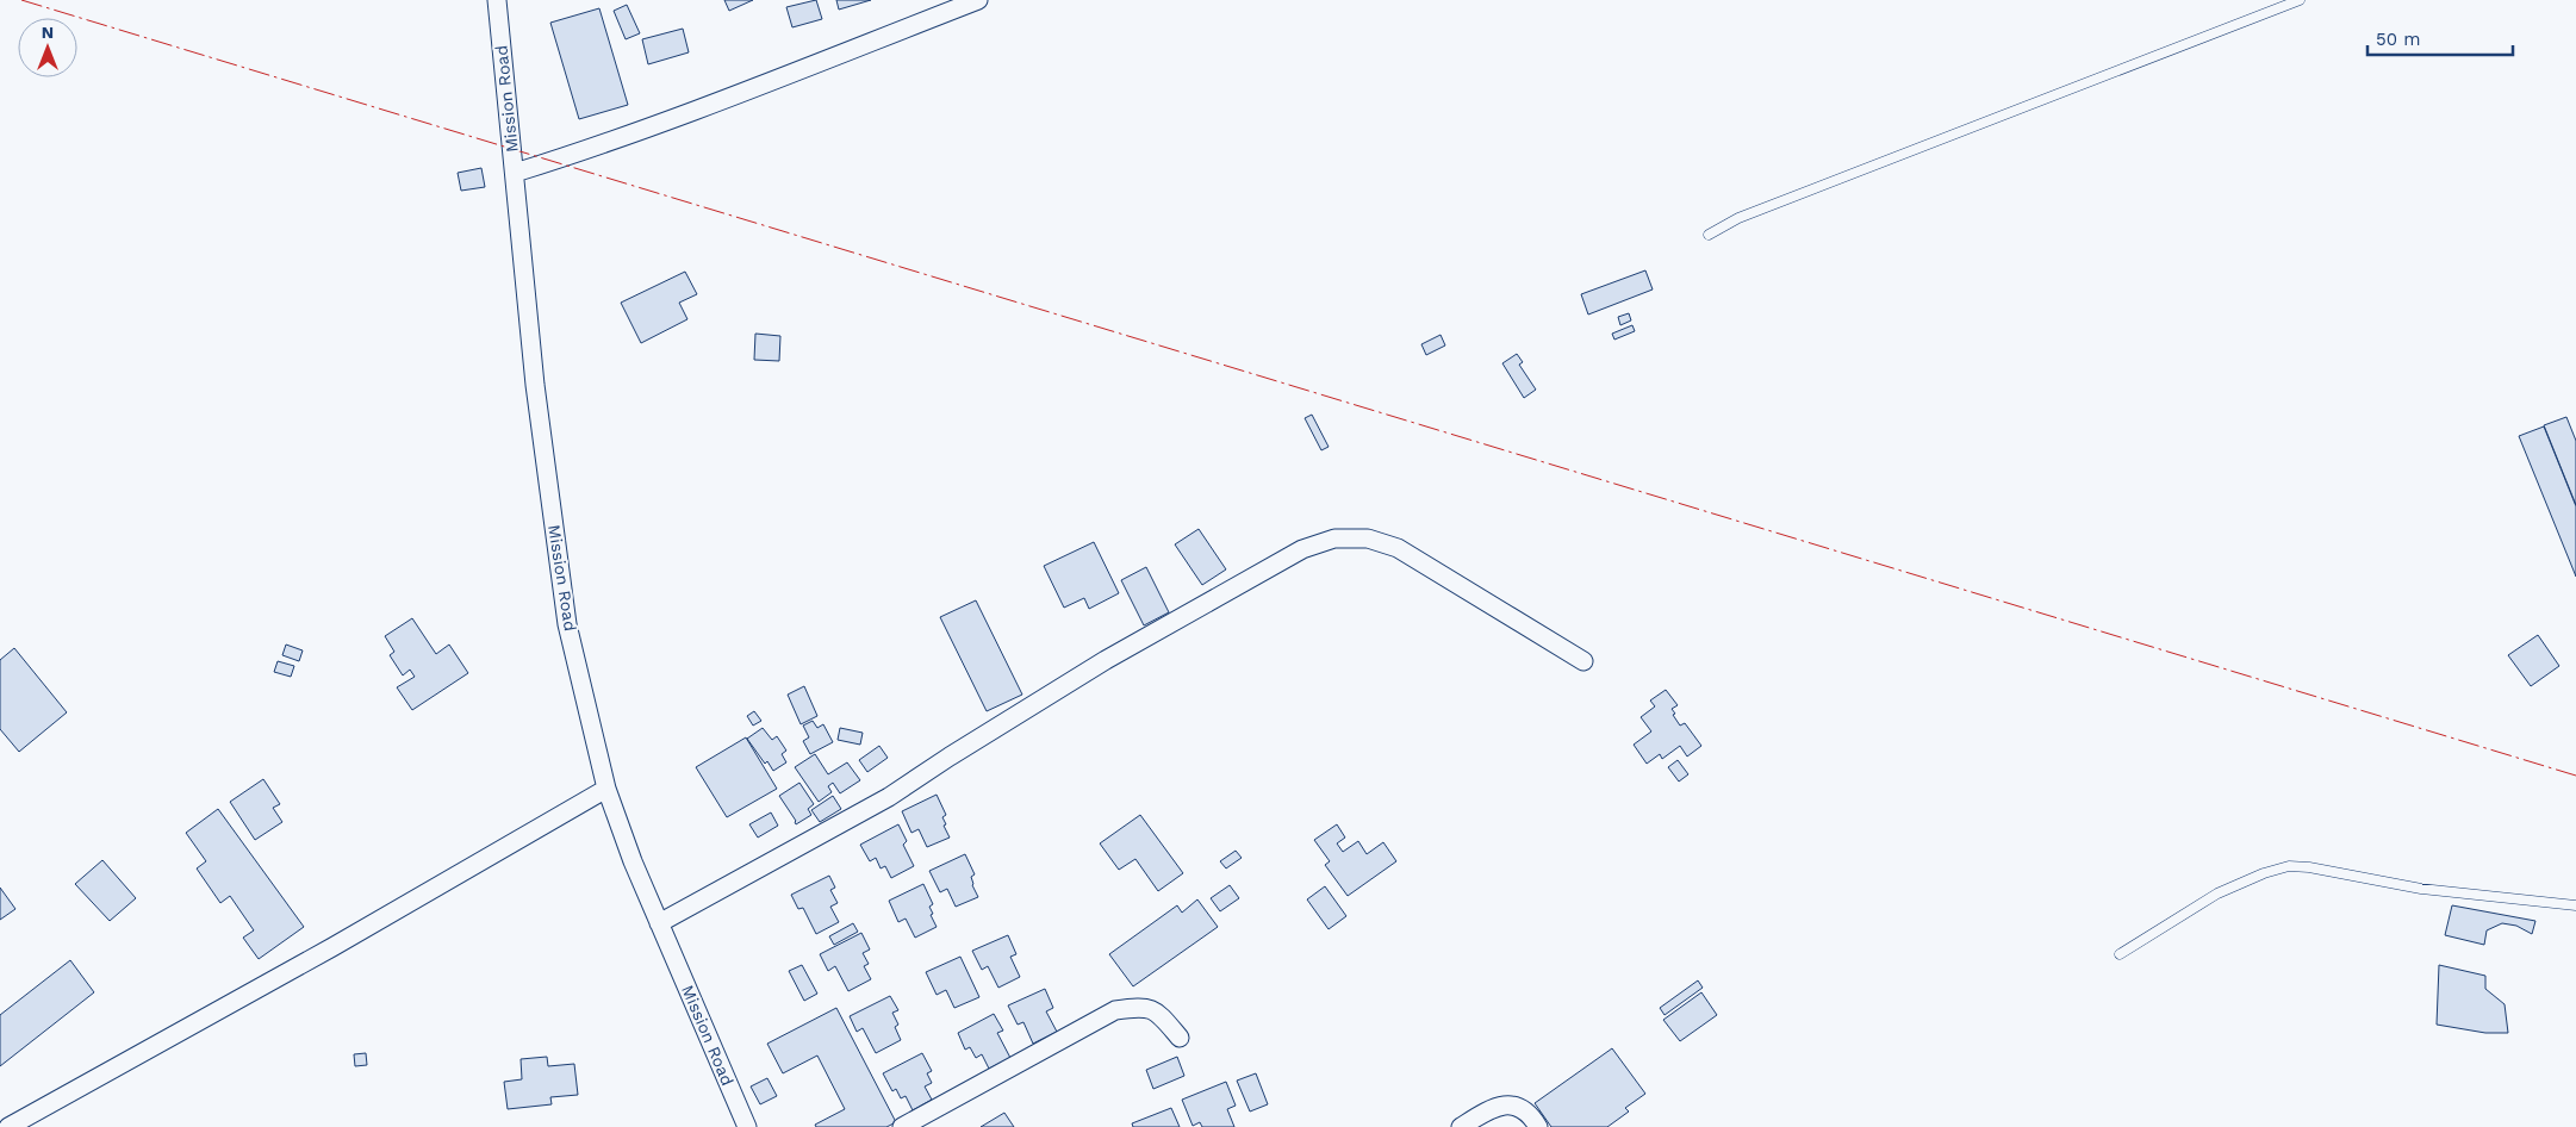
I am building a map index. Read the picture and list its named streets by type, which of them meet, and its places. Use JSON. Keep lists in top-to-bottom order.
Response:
{
  "streets": {
    "street": ["Mission Road"]
  },
  "scale_bar": "50 m",
  "north": "top"
}
